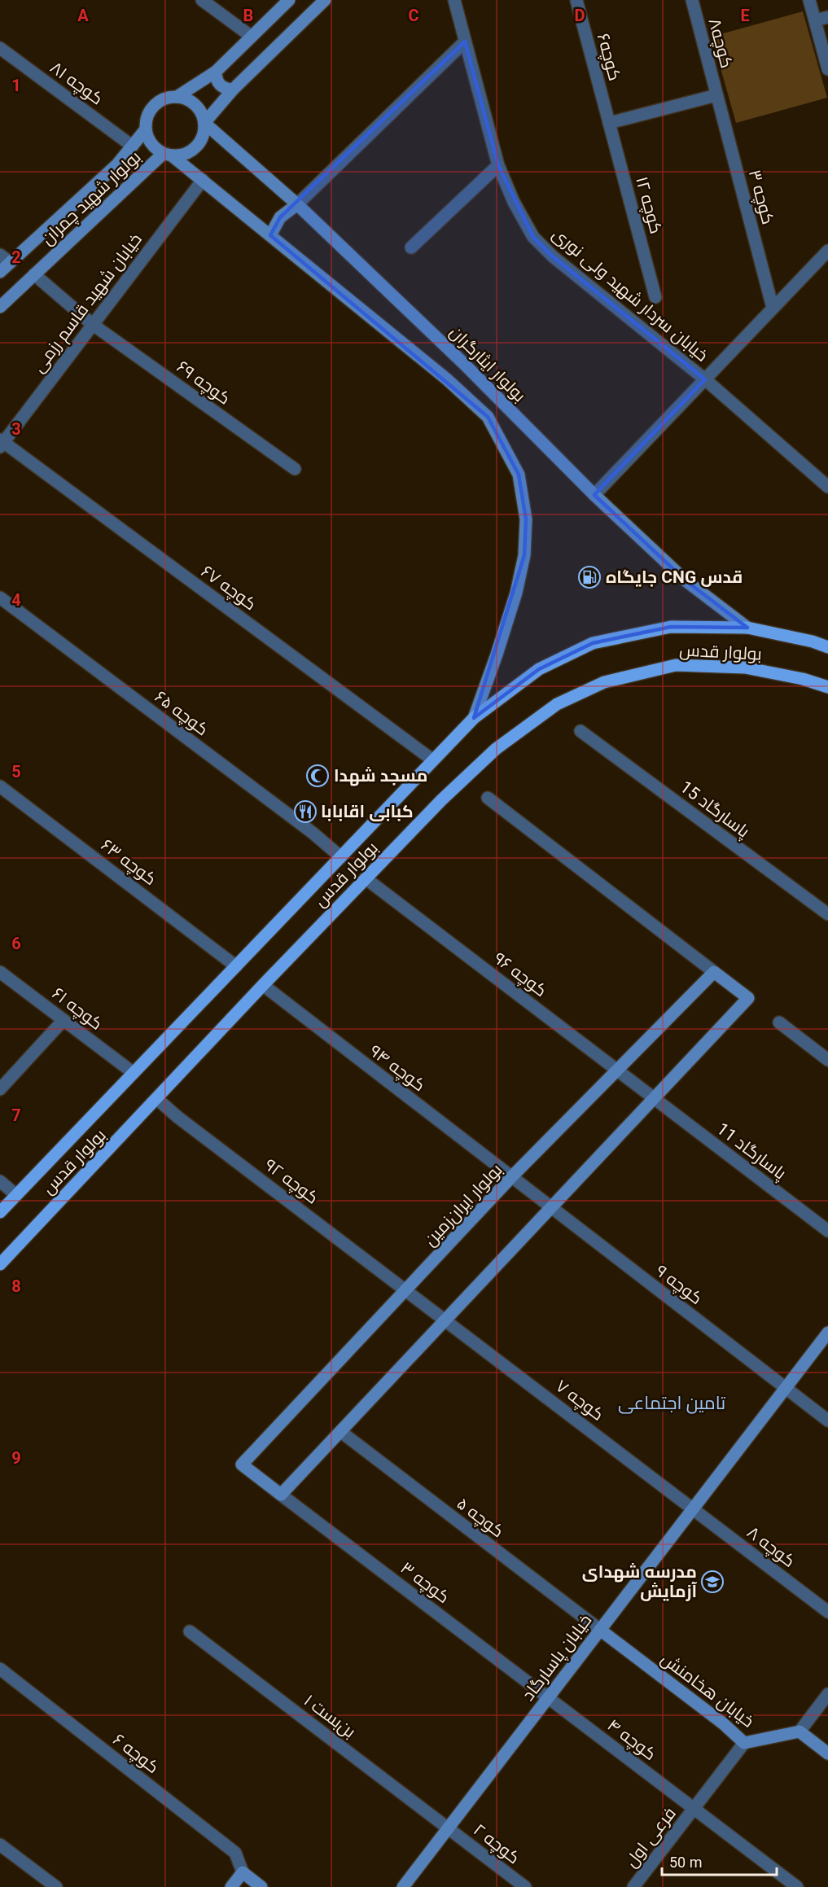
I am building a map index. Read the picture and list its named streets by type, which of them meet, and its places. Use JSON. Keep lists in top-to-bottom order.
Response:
{
  "streets": {
    "main road": ["بولوار قدس"],
    "street": [
      "کوچه۸",
      "کوچه۶",
      "کوچه ۸۱",
      "کوچه ۳",
      "بولوار شهید چمران",
      "کوچه ۱۲",
      "خیابان سردار شهید ولی نوری",
      "خیابان شهید قاسم رزمی",
      "بولوار ایثارگران",
      "کوچه ۶۹",
      "کوچه ۶۷",
      "کوچه ۶۵",
      "پاسارگاد 15",
      "کوچه ۶۳",
      "کوچه ۹۶",
      "کوچه ۶۱",
      "کوچه ۹۴",
      "پاسارگاد 11",
      "کوچه ۹۲",
      "بولوار ایران‌زمین",
      "کوچه ۹",
      "کوچه ۷",
      "کوچه ۵",
      "کوچه ۸",
      "خیابان پاسارگاد",
      "خیابان هخامنش",
      "بن‌بست ۱",
      "کوچه ۴",
      "کوچه ۶",
      "فرعی اول",
      "کوچه ۲"
    ]
  },
  "crossings": [
    ["کوچه۸", "کوچه ۳"],
    ["کوچه۶", "کوچه ۱۲"],
    ["کوچه ۸۱", "بولوار شهید چمران"],
    ["کوچه ۳", "بولوار ایران‌زمین"],
    ["کوچه ۳", "خیابان پاسارگاد"],
    ["کوچه ۳", "کوچه ۴"],
    ["بولوار شهید چمران", "بولوار ایثارگران"],
    ["بولوار شهید چمران", "کوچه ۶۹"],
    ["خیابان شهید قاسم رزمی", "کوچه ۶۹"],
    ["خیابان شهید قاسم رزمی", "کوچه ۶۷"],
    ["بولوار ایثارگران", "بولوار قدس"],
    ["کوچه ۶۷", "بولوار قدس"],
    ["بولوار قدس", "کوچه ۶۵"],
    ["بولوار قدس", "کوچه ۶۳"],
    ["بولوار قدس", "کوچه ۹۶"],
    ["بولوار قدس", "کوچه ۶۱"],
    ["بولوار قدس", "کوچه ۹۴"],
    ["بولوار قدس", "کوچه ۹۲"],
    ["کوچه ۹۶", "پاسارگاد 11"],
    ["کوچه ۹۶", "بولوار ایران‌زمین"],
    ["کوچه ۹۴", "بولوار ایران‌زمین"],
    ["کوچه ۹۴", "کوچه ۹"],
    ["کوچه ۹۲", "بولوار ایران‌زمین"],
    ["کوچه ۹۲", "کوچه ۷"],
    ["کوچه ۹", "خیابان پاسارگاد"],
    ["کوچه ۷", "کوچه ۸"],
    ["کوچه ۷", "خیابان پاسارگاد"],
    ["کوچه ۵", "خیابان پاسارگاد"],
    ["کوچه ۵", "خیابان هخامنش"],
    ["کوچه ۸", "خیابان پاسارگاد"],
    ["خیابان پاسارگاد", "خیابان هخامنش"],
    ["خیابان پاسارگاد", "بن‌بست ۱"],
    ["خیابان پاسارگاد", "کوچه ۴"],
    ["خیابان پاسارگاد", "کوچه ۲"],
    ["خیابان هخامنش", "فرعی اول"],
    ["بن‌بست ۱", "کوچه ۲"],
    ["کوچه ۴", "فرعی اول"]
  ],
  "districts": ["تامین اجتماعی"],
  "places": {
    "fuel station": ["جایگاه CNG قدس"],
    "mosque": ["مسجد شهدا"],
    "restaurant": ["کبابی اقابابا"],
    "school or university": ["مدرسه شهدای آزمایش"]
  },
  "scale_bar": "50 m",
  "grid": {
    "columns": [
      "A",
      "B",
      "C",
      "D",
      "E"
    ],
    "rows": [
      "1",
      "2",
      "3",
      "4",
      "5",
      "6",
      "7",
      "8",
      "9"
    ]
  }
}
